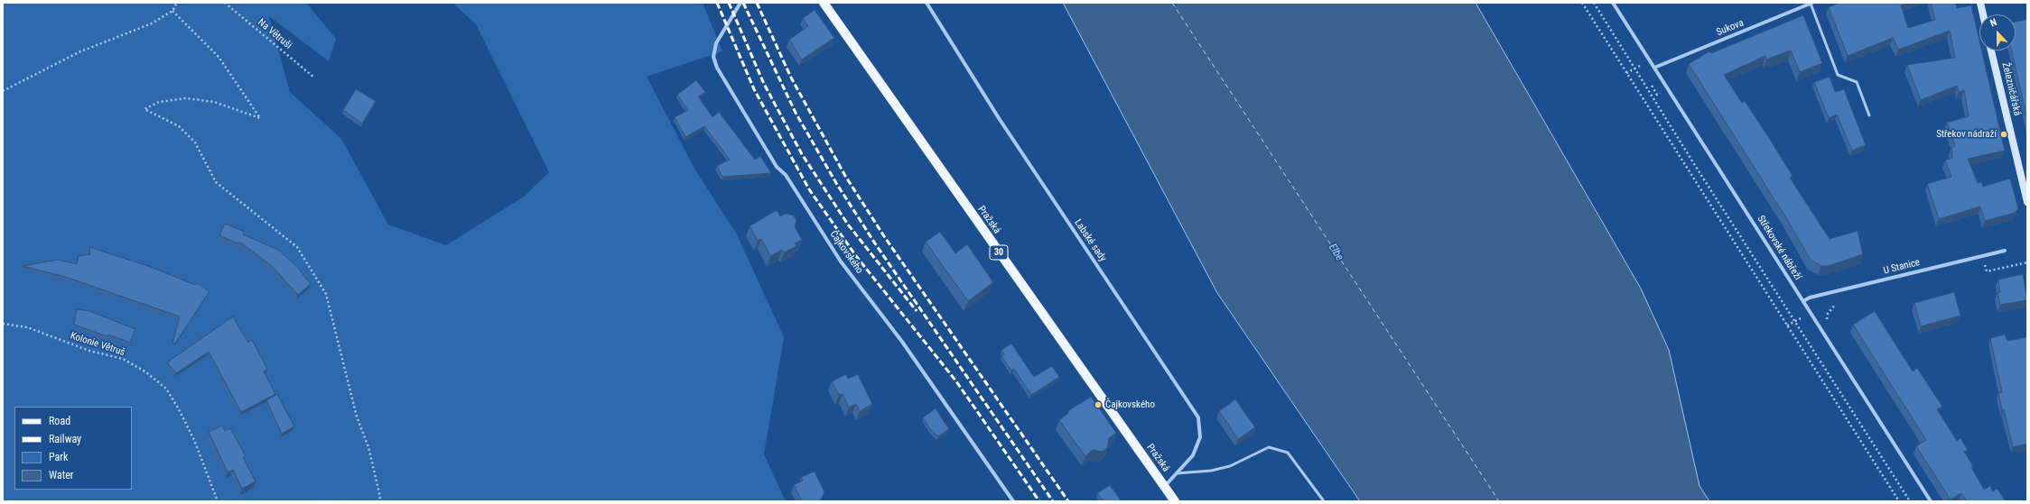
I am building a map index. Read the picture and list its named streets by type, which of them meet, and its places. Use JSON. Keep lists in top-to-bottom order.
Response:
{
  "streets": {
    "main road": ["Železničářská", "Pražská", "30"],
    "street": [
      "Sukova",
      "Labské sady",
      "Střekovské nábřeží",
      "Čajkovského",
      "U Stanice"
    ],
    "path": ["Na Větruši", "Kolonie Větruš"]
  },
  "crossings": [
    ["Sukova", "Střekovské nábřeží"],
    ["Pražská", "Labské sady"],
    ["Střekovské nábřeží", "U Stanice"]
  ],
  "water": ["Elbe"],
  "places": ["Střekov nádraží", "Čajkovského"],
  "legend": [
    "Road",
    "Railway",
    "Park",
    "Water"
  ],
  "north": "top"
}
